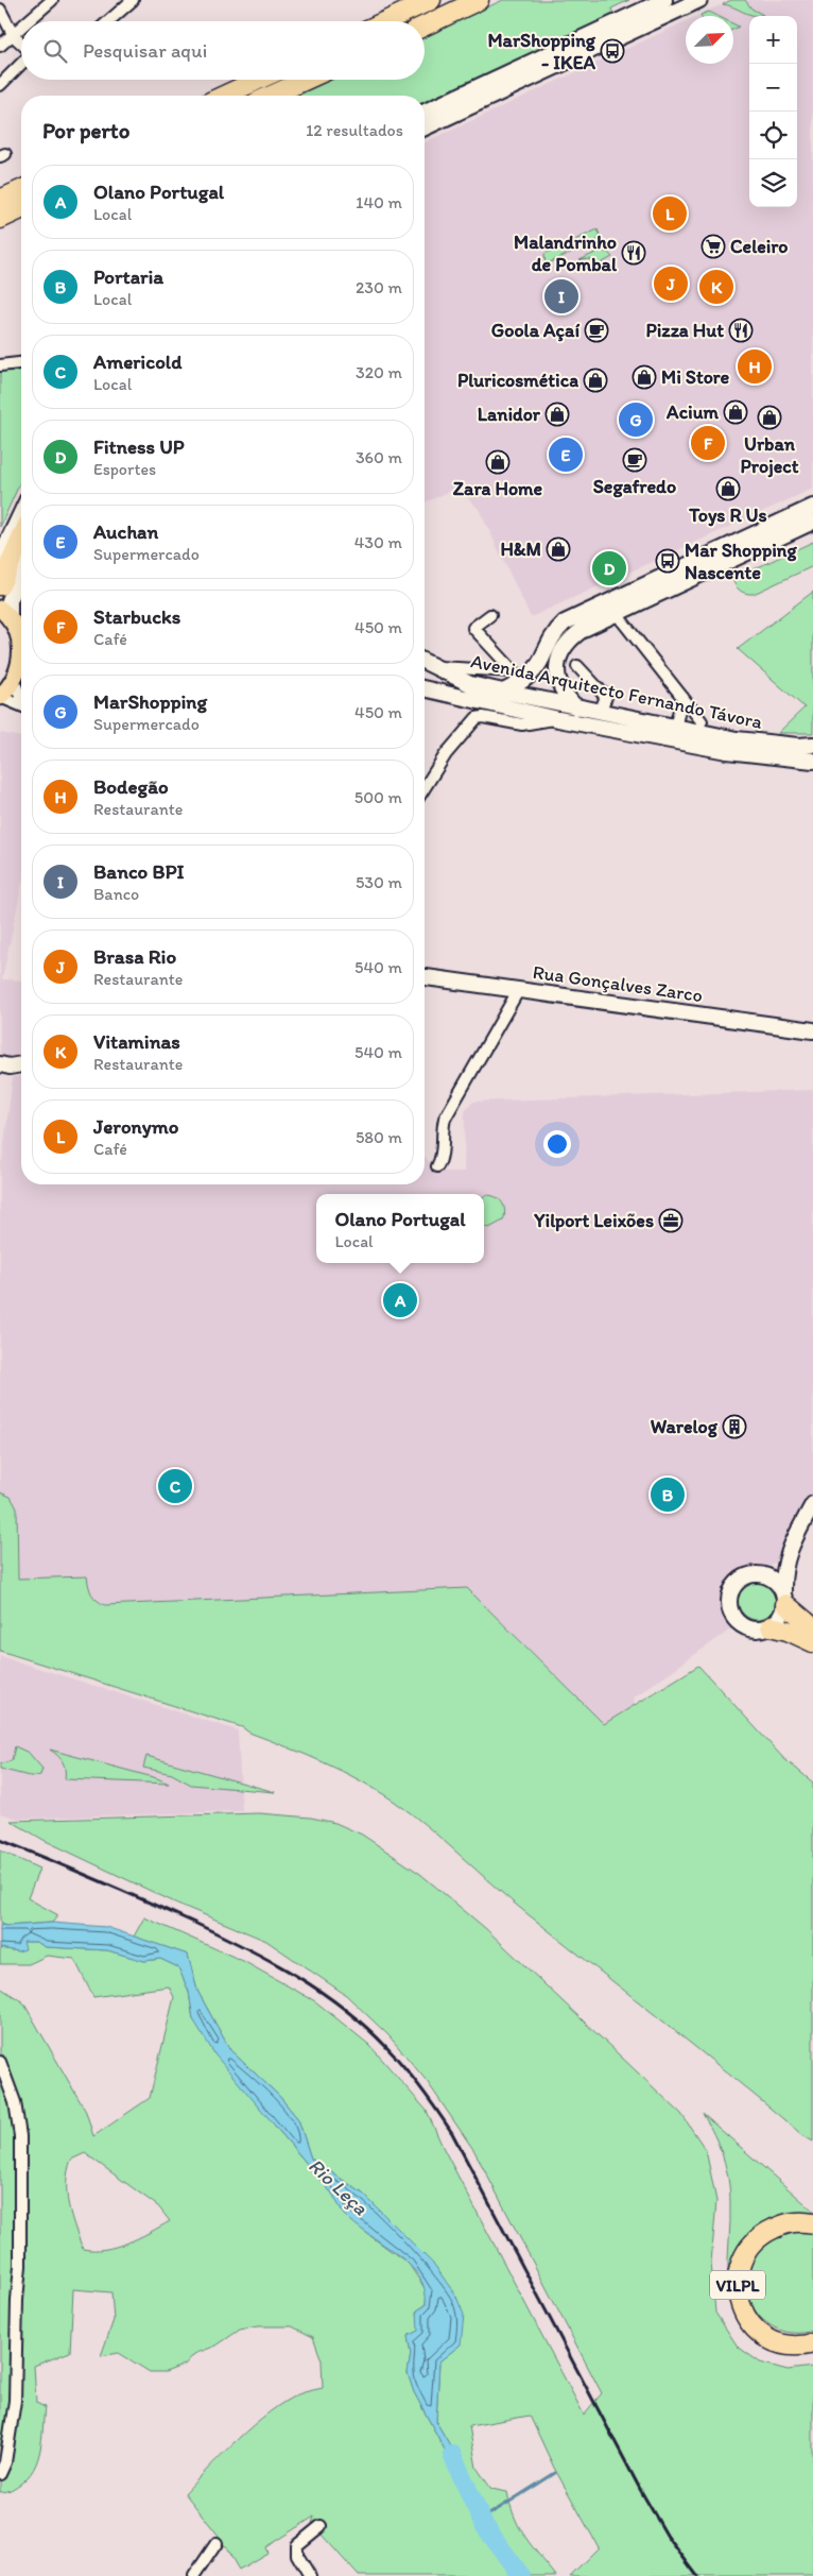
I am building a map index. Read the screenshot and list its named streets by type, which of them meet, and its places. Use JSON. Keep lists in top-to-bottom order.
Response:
{
  "streets": {
    "highway": ["VILPL"],
    "main road": ["Avenida Arquitecto Fernando Távora", "Rua Gonçalves Zarco"]
  },
  "water": ["Rio Leça"],
  "places": {
    "bus stop": ["MarShopping - IKEA", "Mar Shopping Nascente"],
    "supermarket": ["Celeiro"],
    "restaurant": ["Malandrinho de Pombal", "Pizza Hut"],
    "cafe": ["Goola Açaí", "Segafredo"],
    "shop": [
      "Mi Store",
      "Pluricosmética",
      "Acium",
      "Lanidor",
      "Urban Project",
      "Zara Home",
      "Toys R Us",
      "H&M"
    ],
    "office": ["Yilport Leixões"],
    "building": ["Warelog"]
  },
  "north": "top right",
  "page": {
    "map_buttons": ["+", "−"],
    "search": "Pesquisar aqui",
    "heading": ["Por perto", "12 resultados"],
    "list": [
      {
        "mark": "A",
        "name": "Olano Portugal",
        "note": "Local",
        "value": "140 m"
      },
      {
        "mark": "B",
        "name": "Portaria",
        "note": "Local",
        "value": "230 m"
      },
      {
        "mark": "C",
        "name": "Americold",
        "note": "Local",
        "value": "320 m"
      },
      {
        "mark": "D",
        "name": "Fitness UP",
        "note": "Esportes",
        "value": "360 m"
      },
      {
        "mark": "E",
        "name": "Auchan",
        "note": "Supermercado",
        "value": "430 m"
      },
      {
        "mark": "F",
        "name": "Starbucks",
        "note": "Café",
        "value": "450 m"
      },
      {
        "mark": "G",
        "name": "MarShopping",
        "note": "Supermercado",
        "value": "450 m"
      },
      {
        "mark": "H",
        "name": "Bodegão",
        "note": "Restaurante",
        "value": "500 m"
      },
      {
        "mark": "I",
        "name": "Banco BPI",
        "note": "Banco",
        "value": "530 m"
      },
      {
        "mark": "J",
        "name": "Brasa Rio",
        "note": "Restaurante",
        "value": "540 m"
      },
      {
        "mark": "K",
        "name": "Vitaminas",
        "note": "Restaurante",
        "value": "540 m"
      },
      {
        "mark": "L",
        "name": "Jeronymo",
        "note": "Café",
        "value": "580 m"
      }
    ],
    "pins": [
      "L",
      "J",
      "K",
      "I",
      "H",
      "G",
      "F",
      "E",
      "D",
      "A",
      "C",
      "B"
    ],
    "popup": ["Olano Portugal", "Local"]
  }
}
